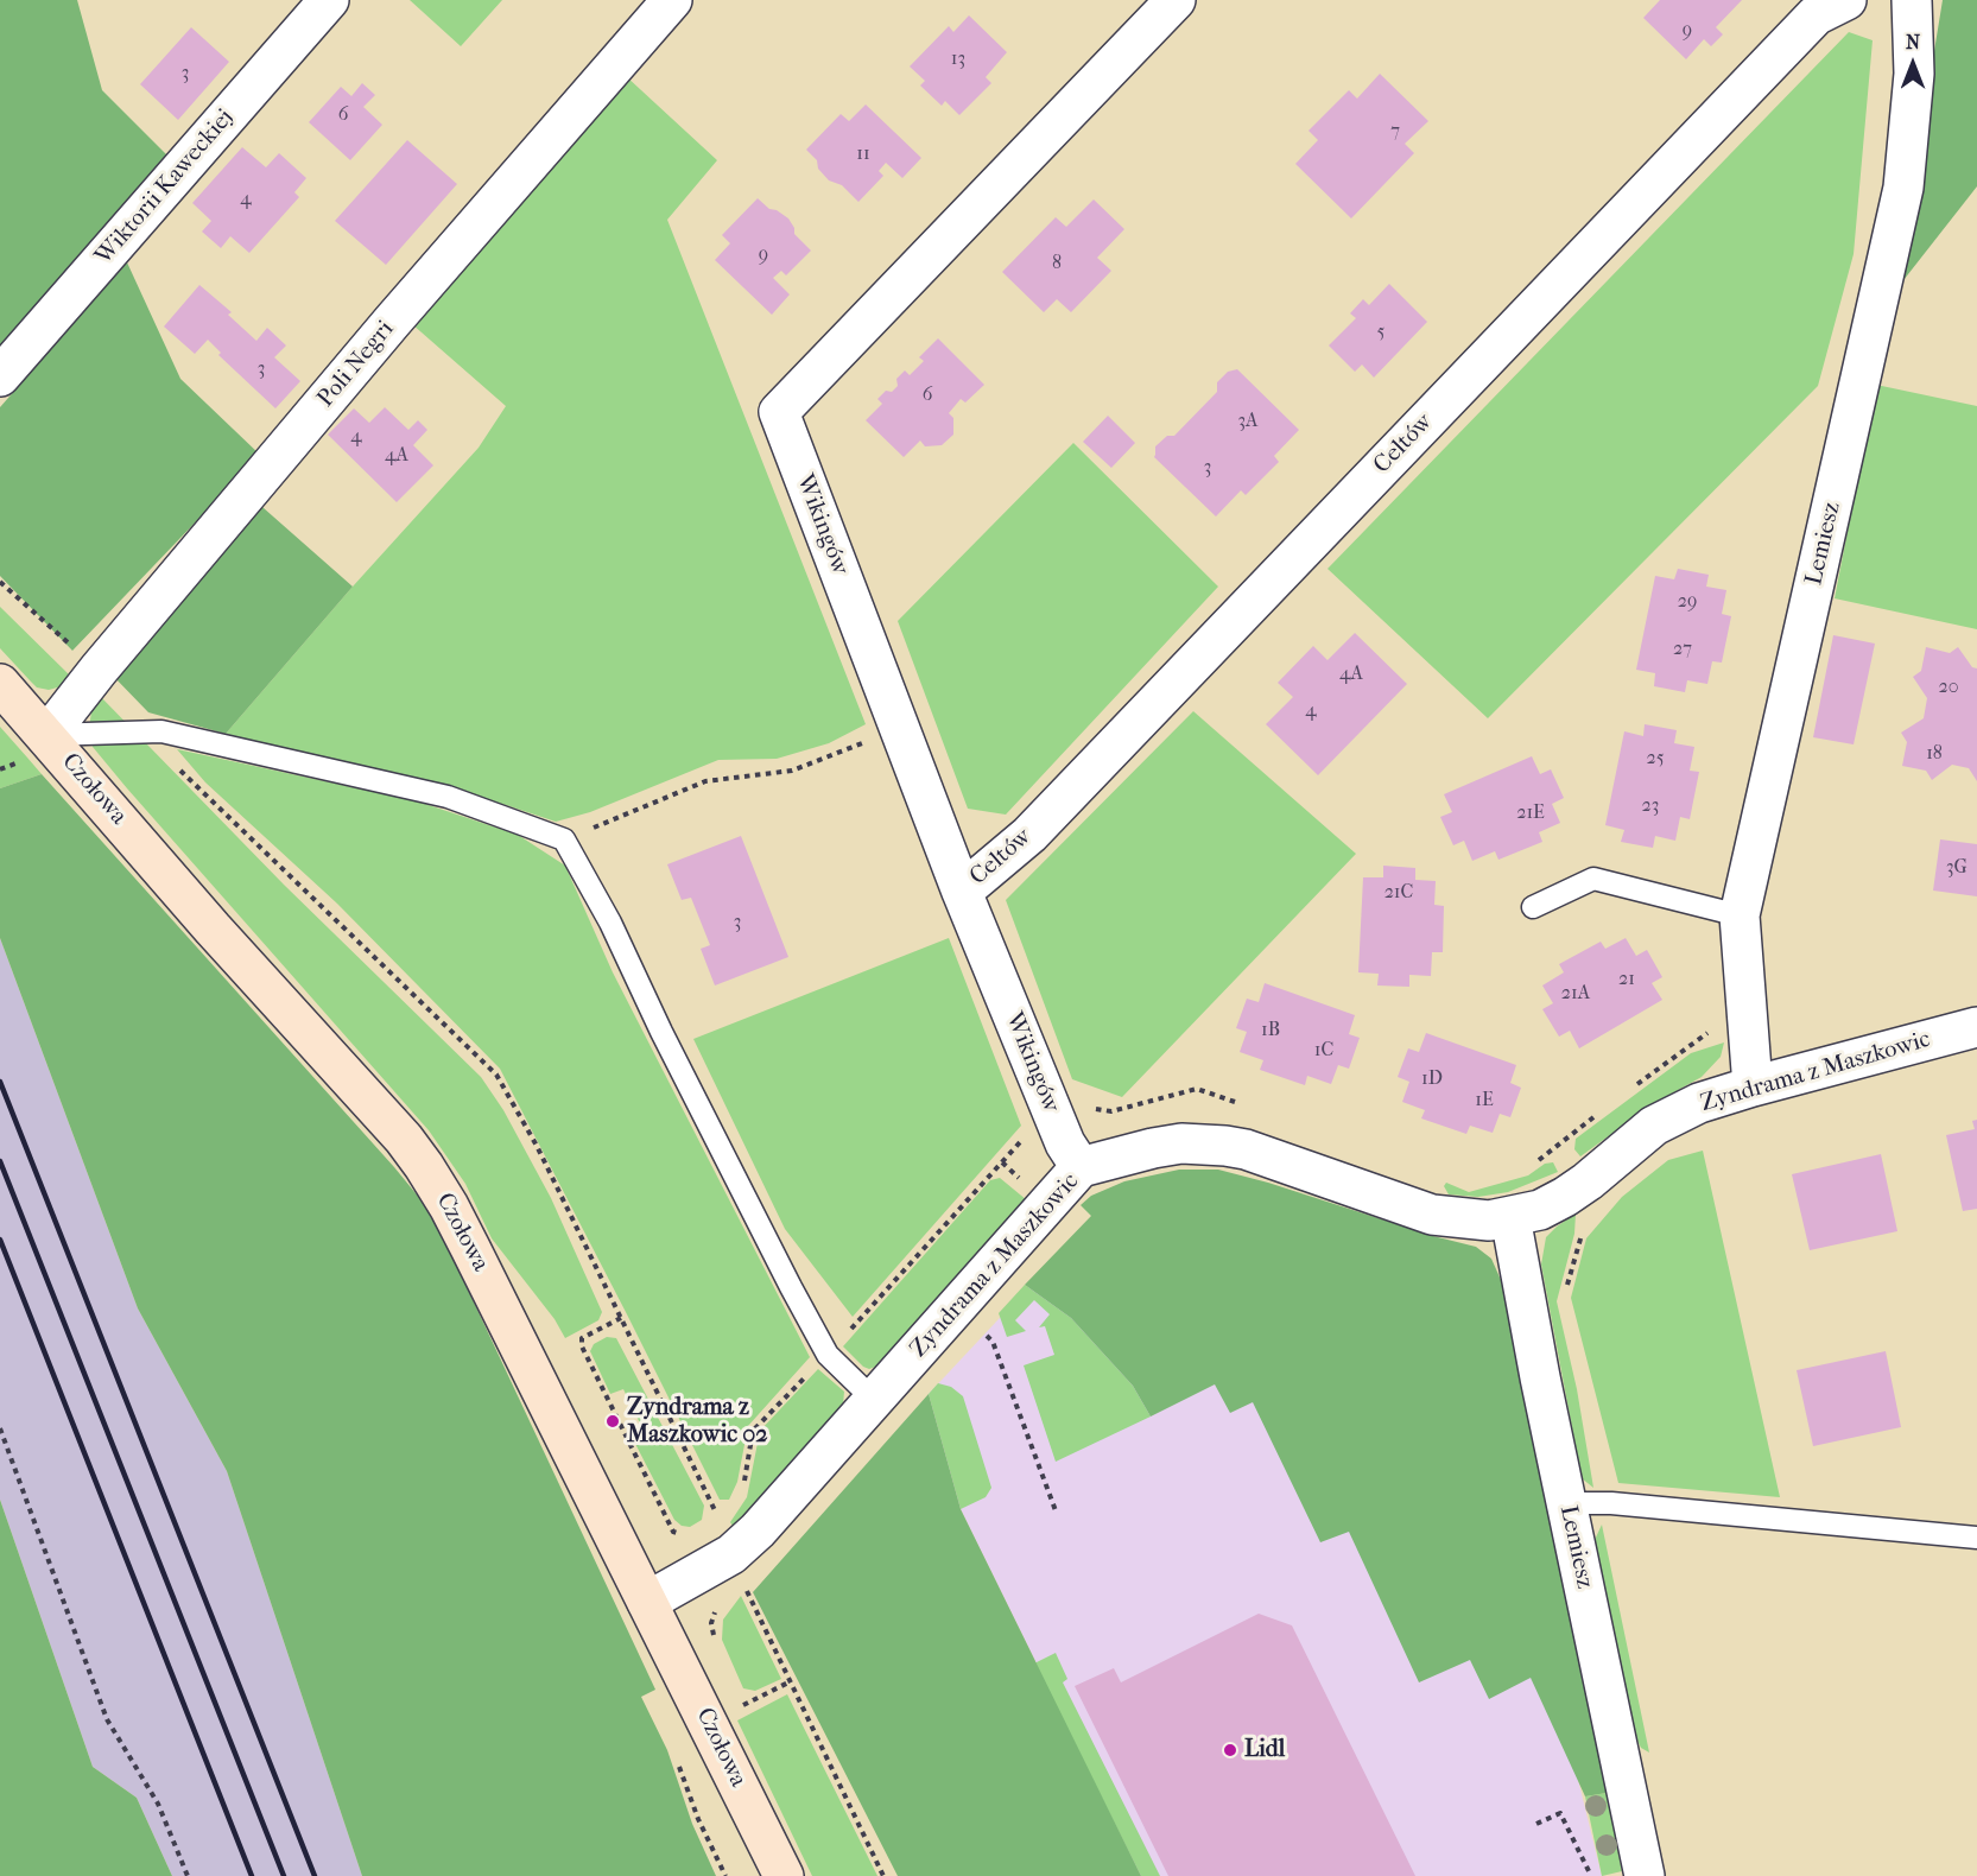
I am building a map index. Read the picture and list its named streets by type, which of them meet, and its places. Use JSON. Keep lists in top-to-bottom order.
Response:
{
  "streets": {
    "street": [
      "Wiktorii Kaweckiej",
      "Poli Negri",
      "Celtów",
      "Wikingów",
      "Lemiesz",
      "Czołowa",
      "Zyndrama z Maszkowic"
    ]
  },
  "crossings": [
    ["Poli Negri", "Czołowa"],
    ["Celtów", "Wikingów"],
    ["Wikingów", "Zyndrama z Maszkowic"],
    ["Lemiesz", "Zyndrama z Maszkowic"],
    ["Czołowa", "Zyndrama z Maszkowic"]
  ],
  "places": ["Zyndrama z Maszkowic 02", "Lidl"],
  "house_numbers": [
    "9",
    "13",
    "3",
    "6",
    "7",
    "11",
    "4",
    "9",
    "8",
    "5",
    "3",
    "6",
    "3A",
    "4",
    "4A",
    "3",
    "29",
    "27",
    "4A",
    "20",
    "4",
    "18",
    "25",
    "23",
    "21E",
    "3G",
    "21C",
    "3",
    "21",
    "21A",
    "1B",
    "1C",
    "1D",
    "1E"
  ],
  "north": "top"
}
